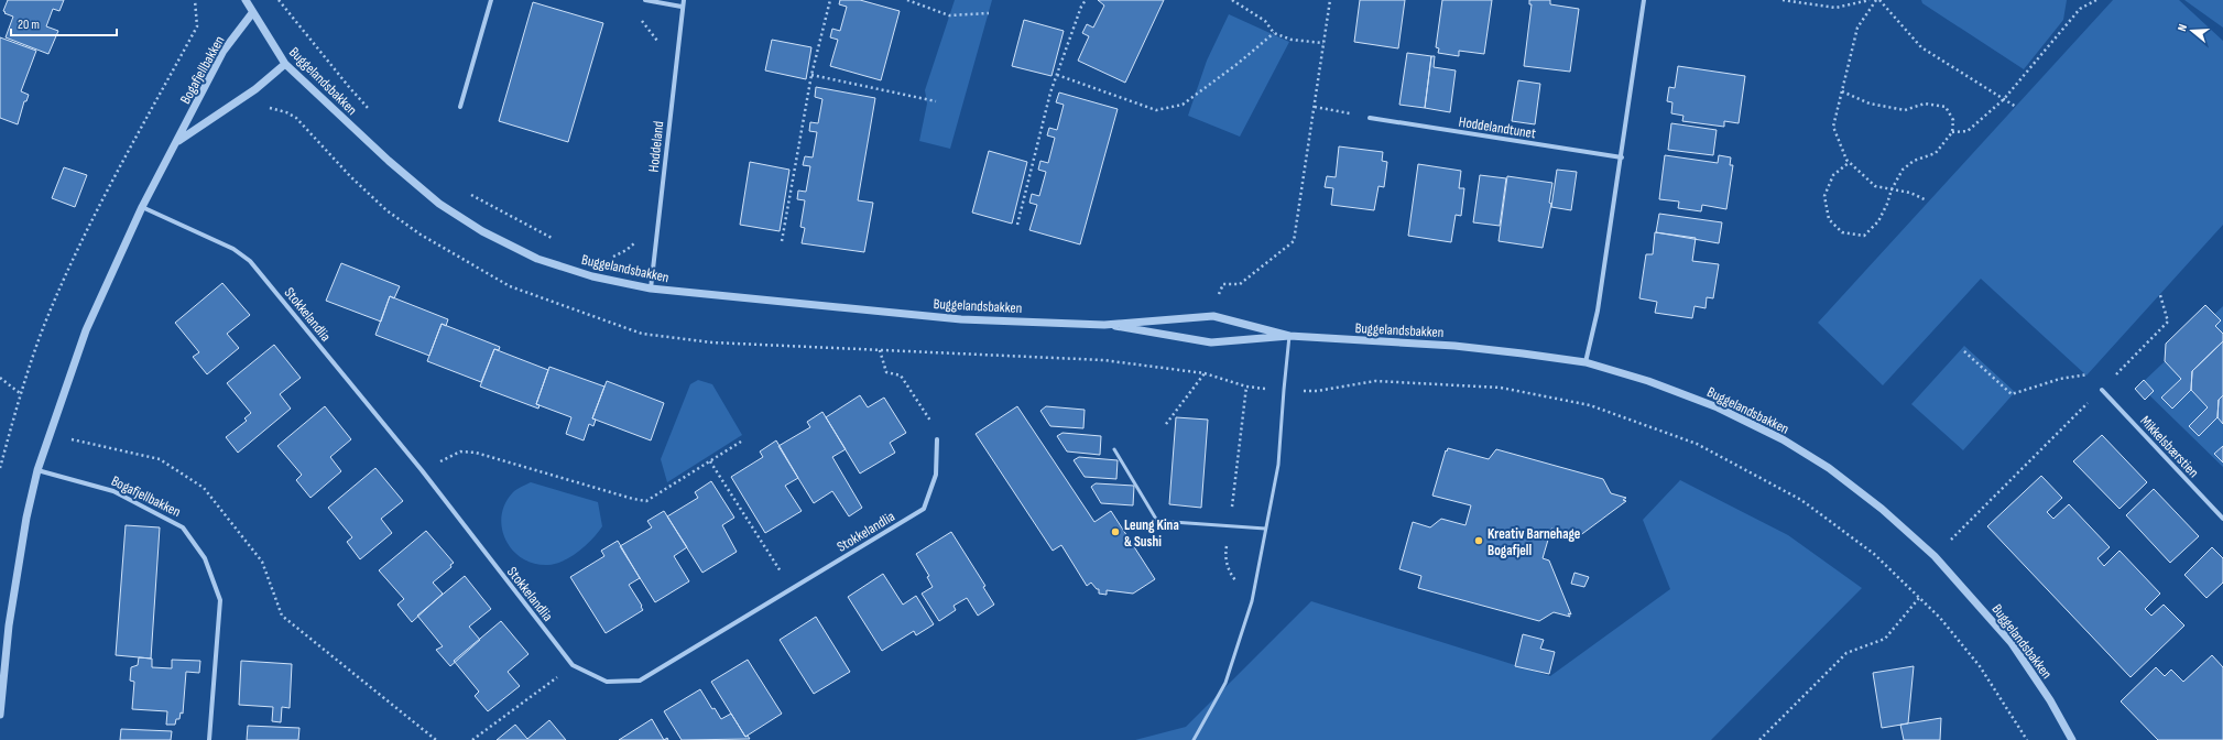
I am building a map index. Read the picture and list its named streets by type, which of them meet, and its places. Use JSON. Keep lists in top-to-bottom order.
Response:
{
  "streets": {
    "street": [
      "Bogafjellbakken",
      "Buggelandsbakken",
      "Hoddelandtunet",
      "Hoddeland",
      "Stokkelandlia",
      "Mikkelsbærstien"
    ]
  },
  "crossings": [
    ["Bogafjellbakken", "Buggelandsbakken"],
    ["Bogafjellbakken", "Stokkelandlia"],
    ["Buggelandsbakken", "Hoddeland"]
  ],
  "places": ["Leung Kina & Sushi", "Kreativ Barnehage Bogafjell"],
  "scale_bar": "20 m",
  "north": "left"
}
